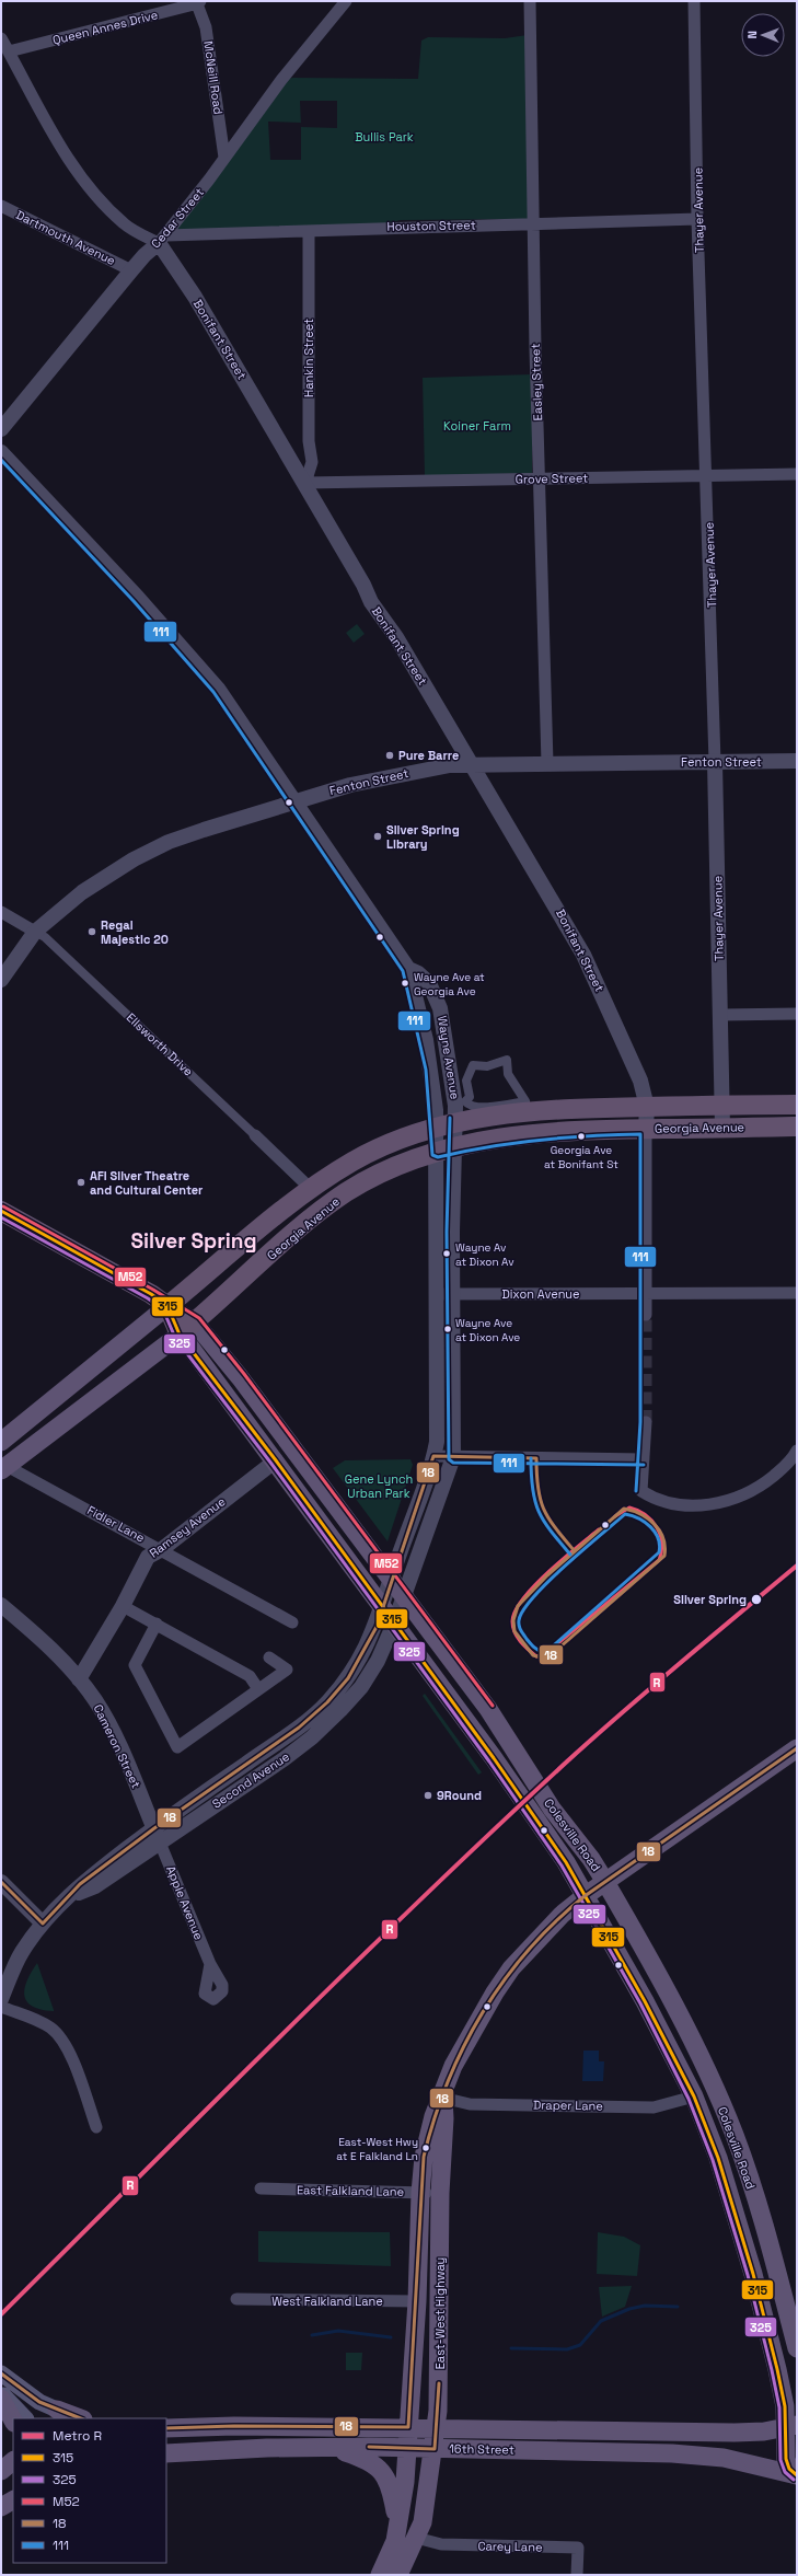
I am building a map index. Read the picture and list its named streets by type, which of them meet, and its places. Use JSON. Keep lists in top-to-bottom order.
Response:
{
  "streets": {
    "highway": ["Georgia Avenue", "Colesville Road"],
    "main road": ["East-West Highway", "16th Street"],
    "street": [
      "Queen Annes Drive",
      "McNeill Road",
      "Thayer Avenue",
      "Cedar Street",
      "Houston Street",
      "Dartmouth Avenue",
      "Bonifant Street",
      "Hankin Street",
      "Easley Street",
      "Grove Street",
      "Fenton Street",
      "Ellsworth Drive",
      "Wayne Avenue",
      "Dixon Avenue",
      "Fidler Lane",
      "Ramsey Avenue",
      "Cameron Street",
      "Second Avenue",
      "Apple Avenue",
      "Draper Lane",
      "East Falkland Lane",
      "West Falkland Lane",
      "Carey Lane"
    ]
  },
  "crossings": [
    ["Queen Annes Drive", "McNeill Road"],
    ["Queen Annes Drive", "Bonifant Street"],
    ["McNeill Road", "Cedar Street"],
    ["Thayer Avenue", "Houston Street"],
    ["Thayer Avenue", "Grove Street"],
    ["Thayer Avenue", "Fenton Street"],
    ["Thayer Avenue", "Georgia Avenue"],
    ["Cedar Street", "Houston Street"],
    ["Cedar Street", "Dartmouth Avenue"],
    ["Cedar Street", "Bonifant Street"],
    ["Houston Street", "Bonifant Street"],
    ["Houston Street", "Hankin Street"],
    ["Houston Street", "Easley Street"],
    ["Bonifant Street", "Hankin Street"],
    ["Bonifant Street", "Grove Street"],
    ["Bonifant Street", "Fenton Street"],
    ["Bonifant Street", "Georgia Avenue"],
    ["Bonifant Street", "Dixon Avenue"],
    ["Hankin Street", "Grove Street"],
    ["Easley Street", "Grove Street"],
    ["Easley Street", "Fenton Street"],
    ["Fenton Street", "Ellsworth Drive"],
    ["Fenton Street", "Wayne Avenue"],
    ["Ellsworth Drive", "Georgia Avenue"],
    ["Wayne Avenue", "Georgia Avenue"],
    ["Wayne Avenue", "Dixon Avenue"],
    ["Wayne Avenue", "Second Avenue"],
    ["Wayne Avenue", "Colesville Road"],
    ["Georgia Avenue", "Fidler Lane"],
    ["Georgia Avenue", "Colesville Road"],
    ["Fidler Lane", "Ramsey Avenue"],
    ["Ramsey Avenue", "Cameron Street"],
    ["Ramsey Avenue", "Colesville Road"],
    ["Cameron Street", "Second Avenue"],
    ["Cameron Street", "Apple Avenue"],
    ["Second Avenue", "Colesville Road"],
    ["Second Avenue", "Apple Avenue"],
    ["Colesville Road", "Draper Lane"],
    ["Colesville Road", "East-West Highway"],
    ["Colesville Road", "16th Street"],
    ["Draper Lane", "East-West Highway"],
    ["East Falkland Lane", "East-West Highway"],
    ["West Falkland Lane", "East-West Highway"],
    ["East-West Highway", "16th Street"],
    ["East-West Highway", "Carey Lane"]
  ],
  "districts": ["Silver Spring"],
  "parks": ["Bullis Park", "Koiner Farm", "Gene Lynch Urban Park"],
  "places": [
    "Pure Barre",
    "Silver Spring Library",
    "Regal Majestic 20",
    "Wayne Ave at Georgia Ave",
    "Georgia Ave at Bonifant St",
    "AFI Silver Theatre and Cultural Center",
    "Wayne Av at Dixon Av",
    "Wayne Ave at Dixon Ave",
    "Silver Spring",
    "9Round",
    "East-West Hwy at E Falkland Ln"
  ],
  "lines": [
    "transit line 111",
    "transit line M52",
    "transit line 315",
    "transit line 325",
    "transit line 18",
    "metro line R"
  ],
  "legend": [
    "Metro R",
    "315",
    "325",
    "M52",
    "18",
    "111"
  ],
  "north": "left"
}
